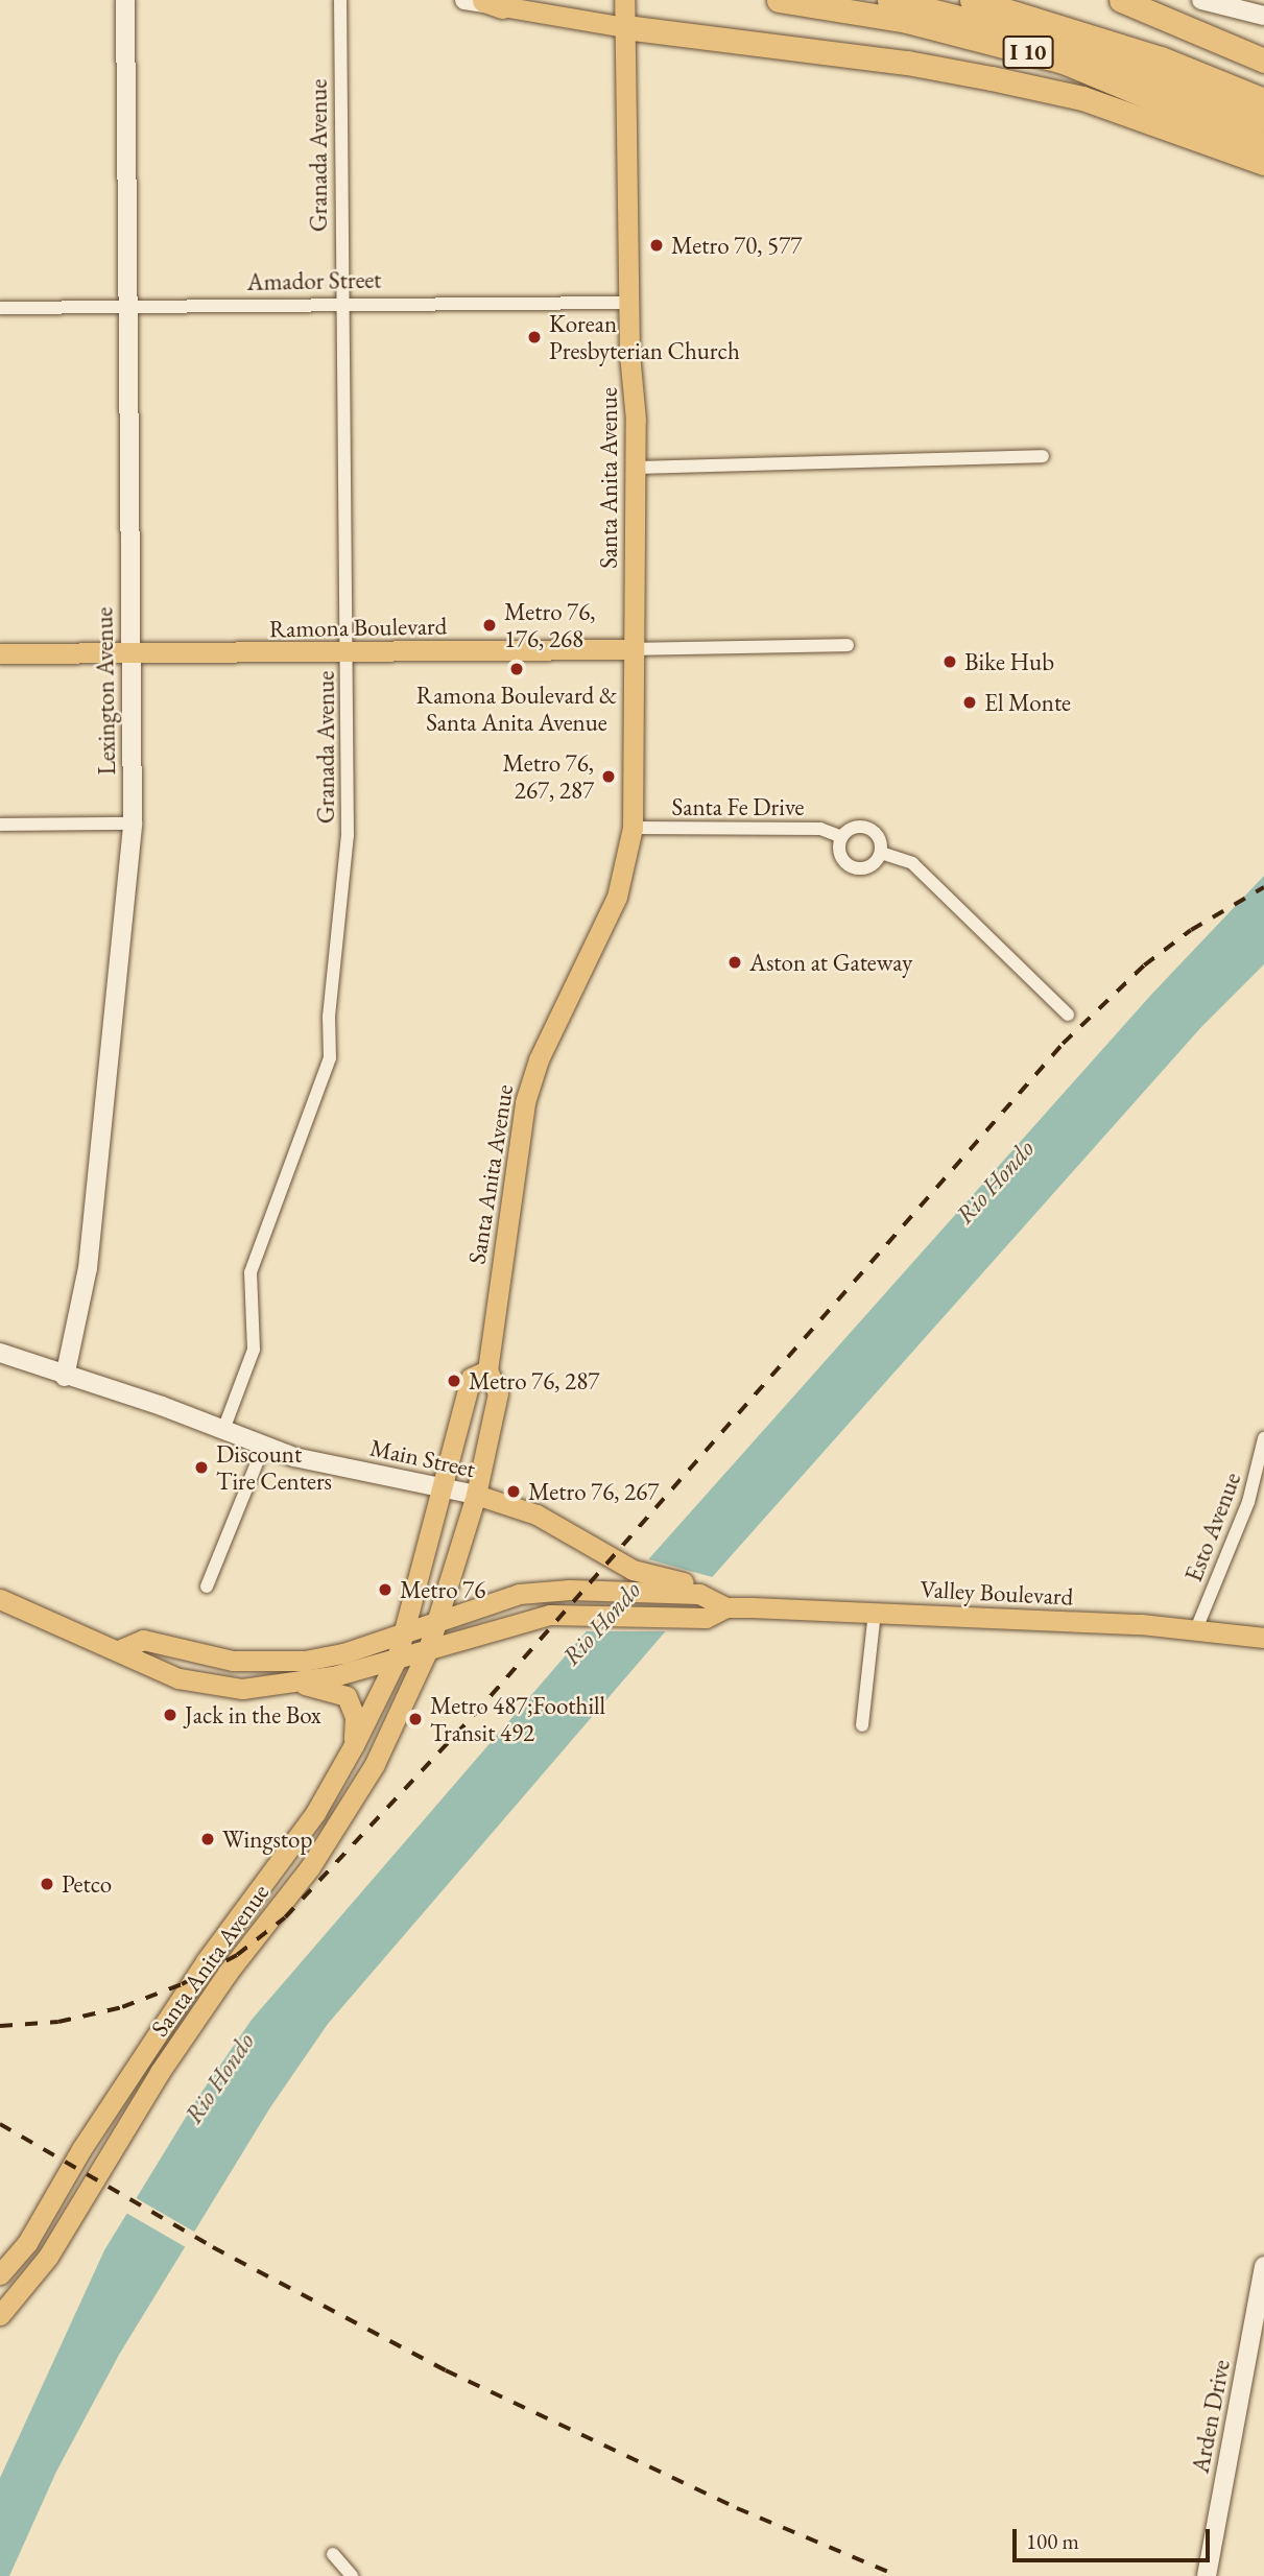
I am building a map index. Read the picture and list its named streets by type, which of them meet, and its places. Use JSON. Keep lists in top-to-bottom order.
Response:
{
  "streets": {
    "highway": ["I 10"],
    "main road": [
      "Santa Anita Avenue",
      "Ramona Boulevard",
      "Main Street",
      "Valley Boulevard"
    ],
    "street": [
      "Granada Avenue",
      "Amador Street",
      "Lexington Avenue",
      "Santa Fe Drive",
      "Esto Avenue",
      "Arden Drive"
    ]
  },
  "crossings": [
    ["Granada Avenue", "Amador Street"],
    ["Granada Avenue", "Ramona Boulevard"],
    ["Granada Avenue", "Main Street"],
    ["Amador Street", "Santa Anita Avenue"],
    ["Amador Street", "Lexington Avenue"],
    ["Santa Anita Avenue", "Ramona Boulevard"],
    ["Santa Anita Avenue", "Santa Fe Drive"],
    ["Santa Anita Avenue", "Main Street"],
    ["Santa Anita Avenue", "Valley Boulevard"],
    ["Ramona Boulevard", "Lexington Avenue"],
    ["Lexington Avenue", "Main Street"],
    ["Main Street", "Valley Boulevard"],
    ["Esto Avenue", "Valley Boulevard"]
  ],
  "water": ["Rio Hondo"],
  "places": [
    "Metro 70, 577",
    "Korean Presbyterian Church",
    "Metro 76, 176, 268",
    "Bike Hub",
    "Ramona Boulevard & Santa Anita Avenue",
    "El Monte",
    "Metro 76, 267, 287",
    "Aston at Gateway",
    "Metro 76, 287",
    "Discount Tire Centers",
    "Metro 76, 267",
    "Metro 76",
    "Jack in the Box",
    "Metro 487;Foothill Transit 492",
    "Wingstop",
    "Petco"
  ],
  "scale_bar": "100 m"
}
